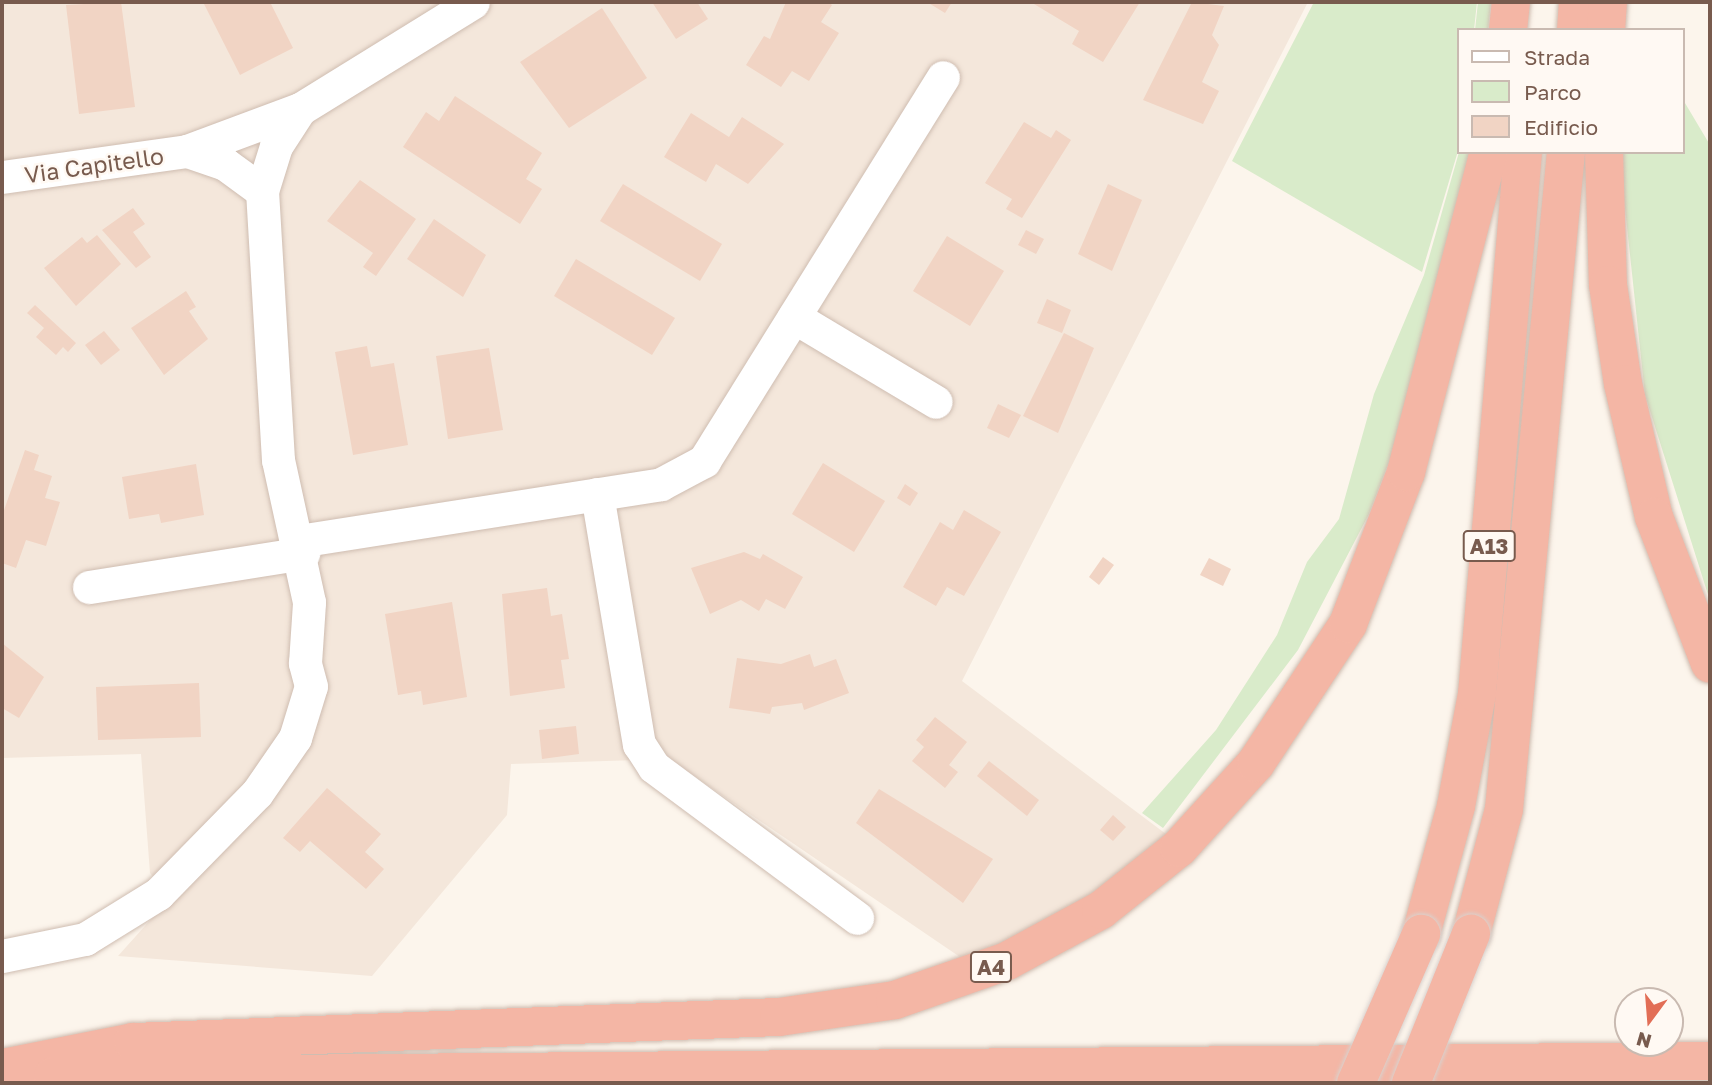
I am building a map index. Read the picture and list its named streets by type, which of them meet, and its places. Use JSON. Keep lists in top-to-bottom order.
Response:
{
  "streets": {
    "highway": ["A13", "A4"],
    "street": ["Via Capitello"]
  },
  "legend": ["Strada", "Parco", "Edificio"],
  "north": "bottom"
}
